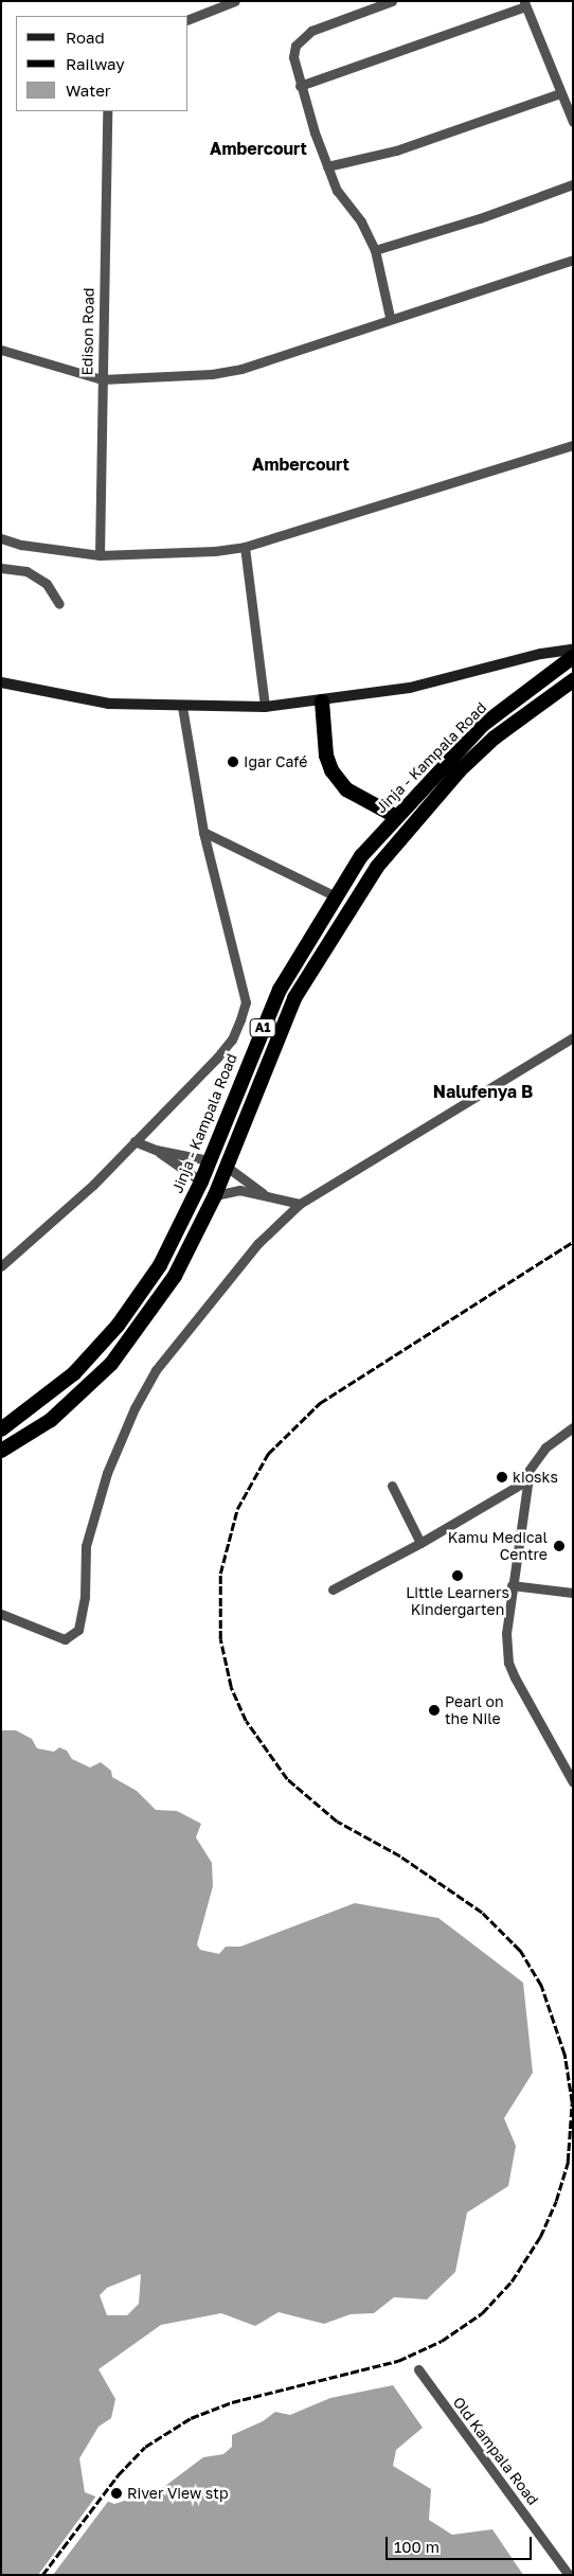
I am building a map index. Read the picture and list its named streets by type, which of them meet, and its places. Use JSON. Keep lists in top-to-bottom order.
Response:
{
  "streets": {
    "highway": ["Jinja - Kampala Road", "A1"],
    "street": ["Edison Road", "Old Kampala Road"]
  },
  "districts": ["Ambercourt", "Ambercourt", "Nalufenya B"],
  "places": [
    "Igar Café",
    "kiosks",
    "Kamu Medical Centre",
    "Little Learners Kindergarten",
    "Pearl on the Nile",
    "River View stp"
  ],
  "legend": ["Road", "Railway", "Water"],
  "scale_bar": "100 m"
}
